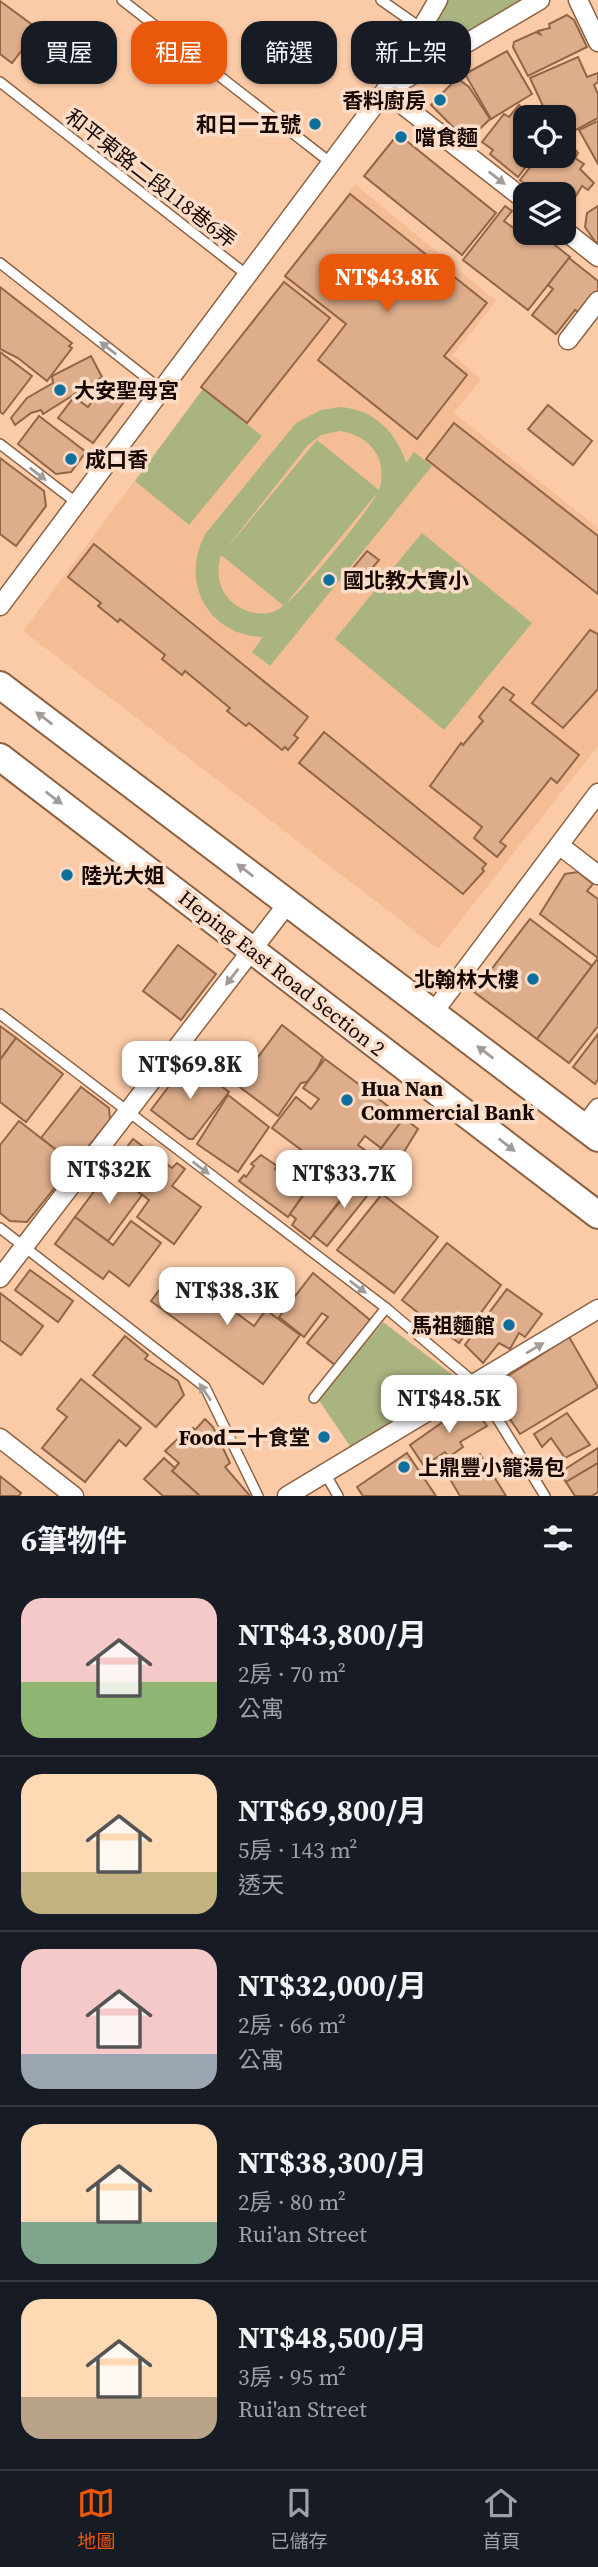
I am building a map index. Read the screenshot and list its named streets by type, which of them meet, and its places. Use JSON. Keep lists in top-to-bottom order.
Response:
{
  "streets": {
    "main road": ["Heping East Road Section 2"],
    "lane": ["和平東路二段118巷6弄"]
  },
  "places": [
    "香料廚房",
    "和日一五號",
    "噹食麵",
    "大安聖母宮",
    "成口香",
    "國北教大實小",
    "陸光大姐",
    "北翰林大樓",
    "Hua Nan Commercial Bank",
    "馬祖麵館",
    "Food二十食堂",
    "上鼎豐小籠湯包"
  ],
  "page": {
    "chip": [
      "買屋",
      "租屋",
      "篩選",
      "新上架"
    ],
    "price": [
      "NT$43.8K",
      "NT$69.8K",
      "NT$32K",
      "NT$33.7K",
      "NT$38.3K",
      "NT$48.5K"
    ],
    "heading": "6筆物件",
    "list": [
      {
        "name": "NT$43,800/月",
        "note": "2房 · 70 m² · 公寓"
      },
      {
        "name": "NT$69,800/月",
        "note": "5房 · 143 m² · 透天"
      },
      {
        "name": "NT$32,000/月",
        "note": "2房 · 66 m² · 公寓"
      },
      {
        "name": "NT$38,300/月",
        "note": "2房 · 80 m² · Rui'an Street"
      },
      {
        "name": "NT$48,500/月",
        "note": "3房 · 95 m² · Rui'an Street"
      }
    ],
    "tabs": ["地圖", "已儲存", "首頁"]
  }
}
